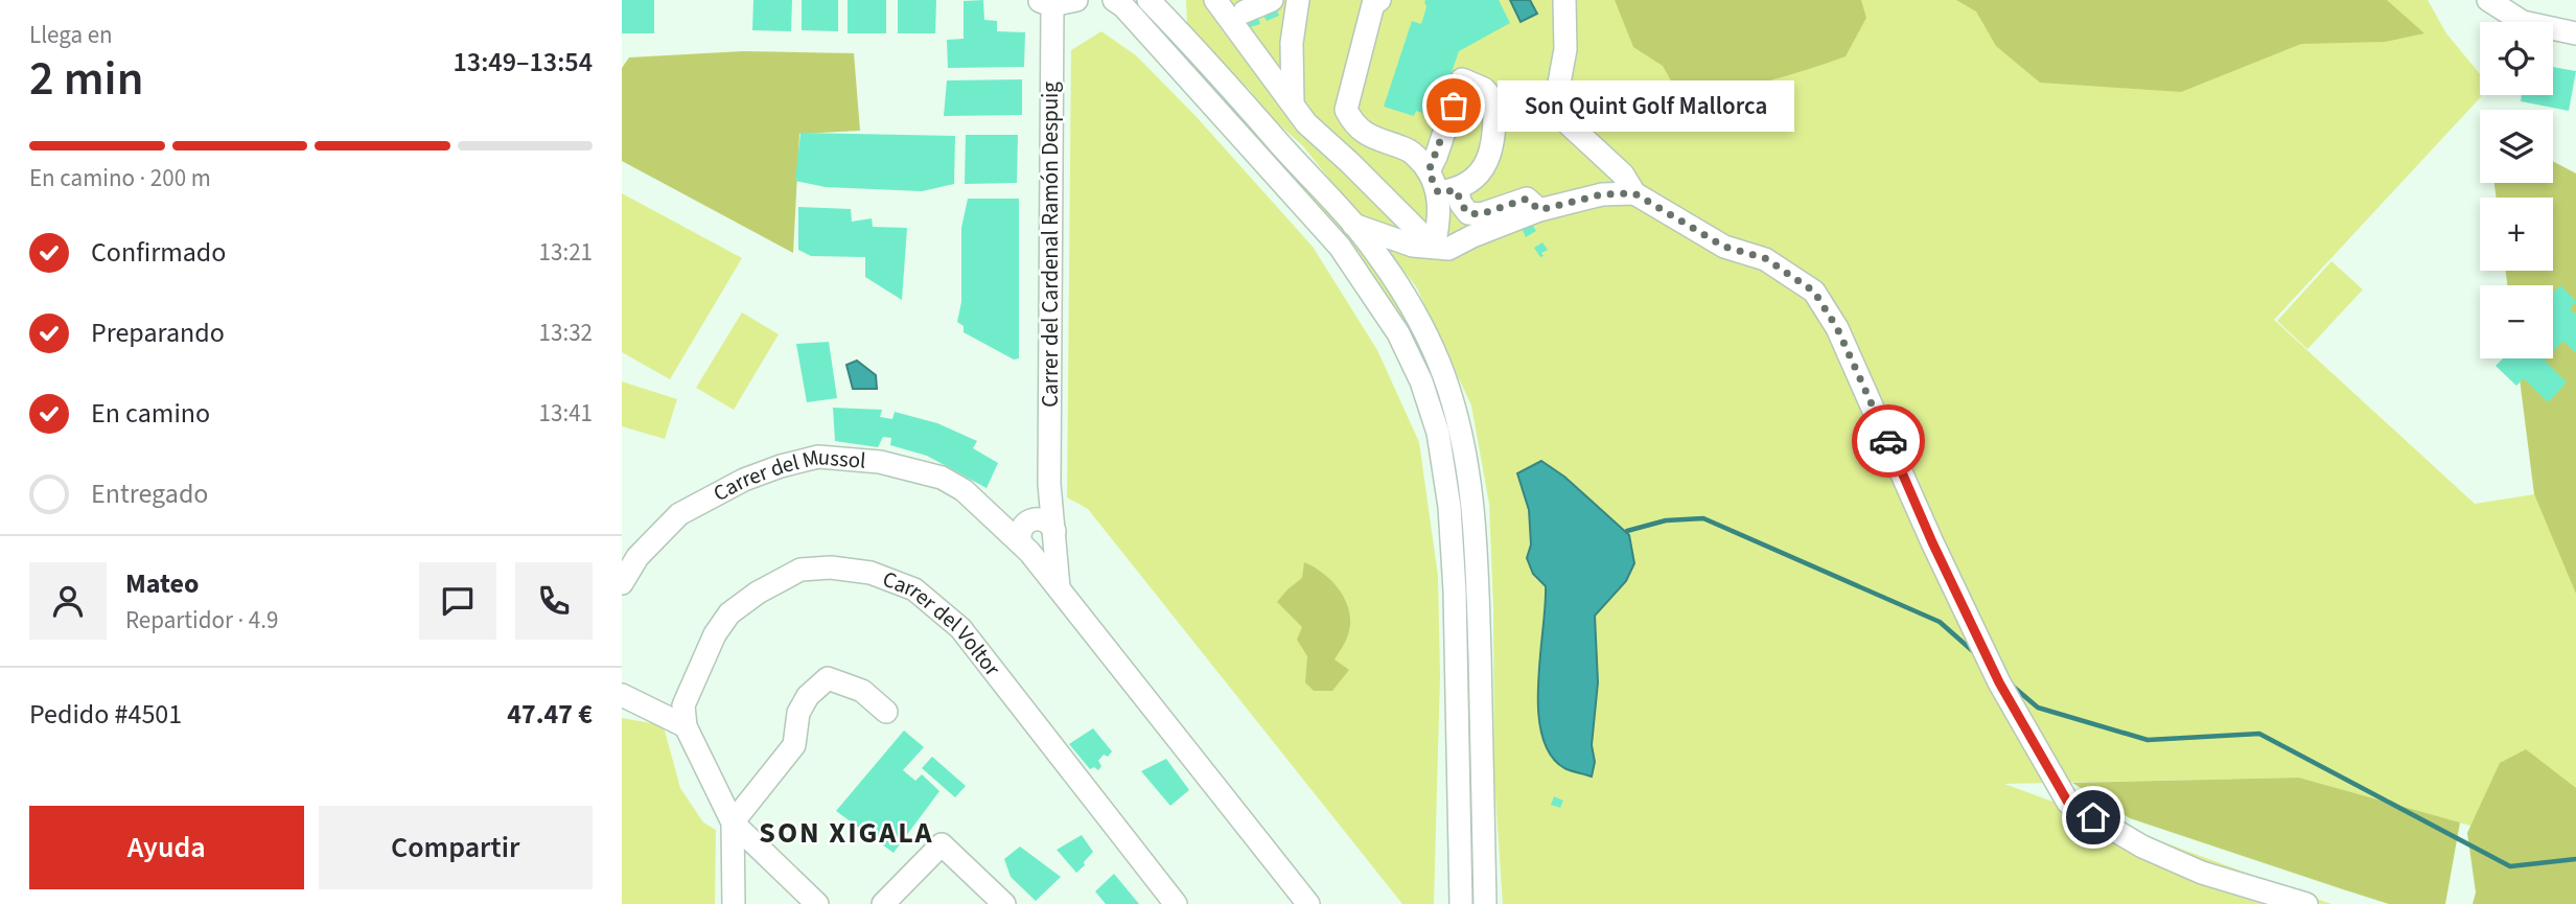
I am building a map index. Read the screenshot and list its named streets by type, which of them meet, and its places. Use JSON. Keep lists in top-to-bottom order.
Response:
{
  "streets": {
    "street": ["Carrer del Cardenal Ramón Despuig", "Carrer del Mussol", "Carrer del Voltor"]
  },
  "crossings": [
    ["Carrer del Cardenal Ramón Despuig", "Carrer del Mussol"]
  ],
  "districts": ["SON XIGALA"],
  "places": ["Son Quint Golf Mallorca"],
  "page": {
    "heading": ["2 min", "Llega en", "13:49–13:54"],
    "panel": [
      "Mateo",
      "Repartidor · 4.9",
      "Pedido #4501",
      "47.47 €"
    ],
    "map_buttons": ["+", "−"],
    "bubble": "Son Quint Golf Mallorca",
    "bar": "En camino · 200 m",
    "list": [
      ["Confirmado", "13:21"],
      ["Preparando", "13:32"],
      ["En camino", "13:41"],
      "Entregado"
    ],
    "buttons": ["Ayuda", "Compartir"]
  }
}
